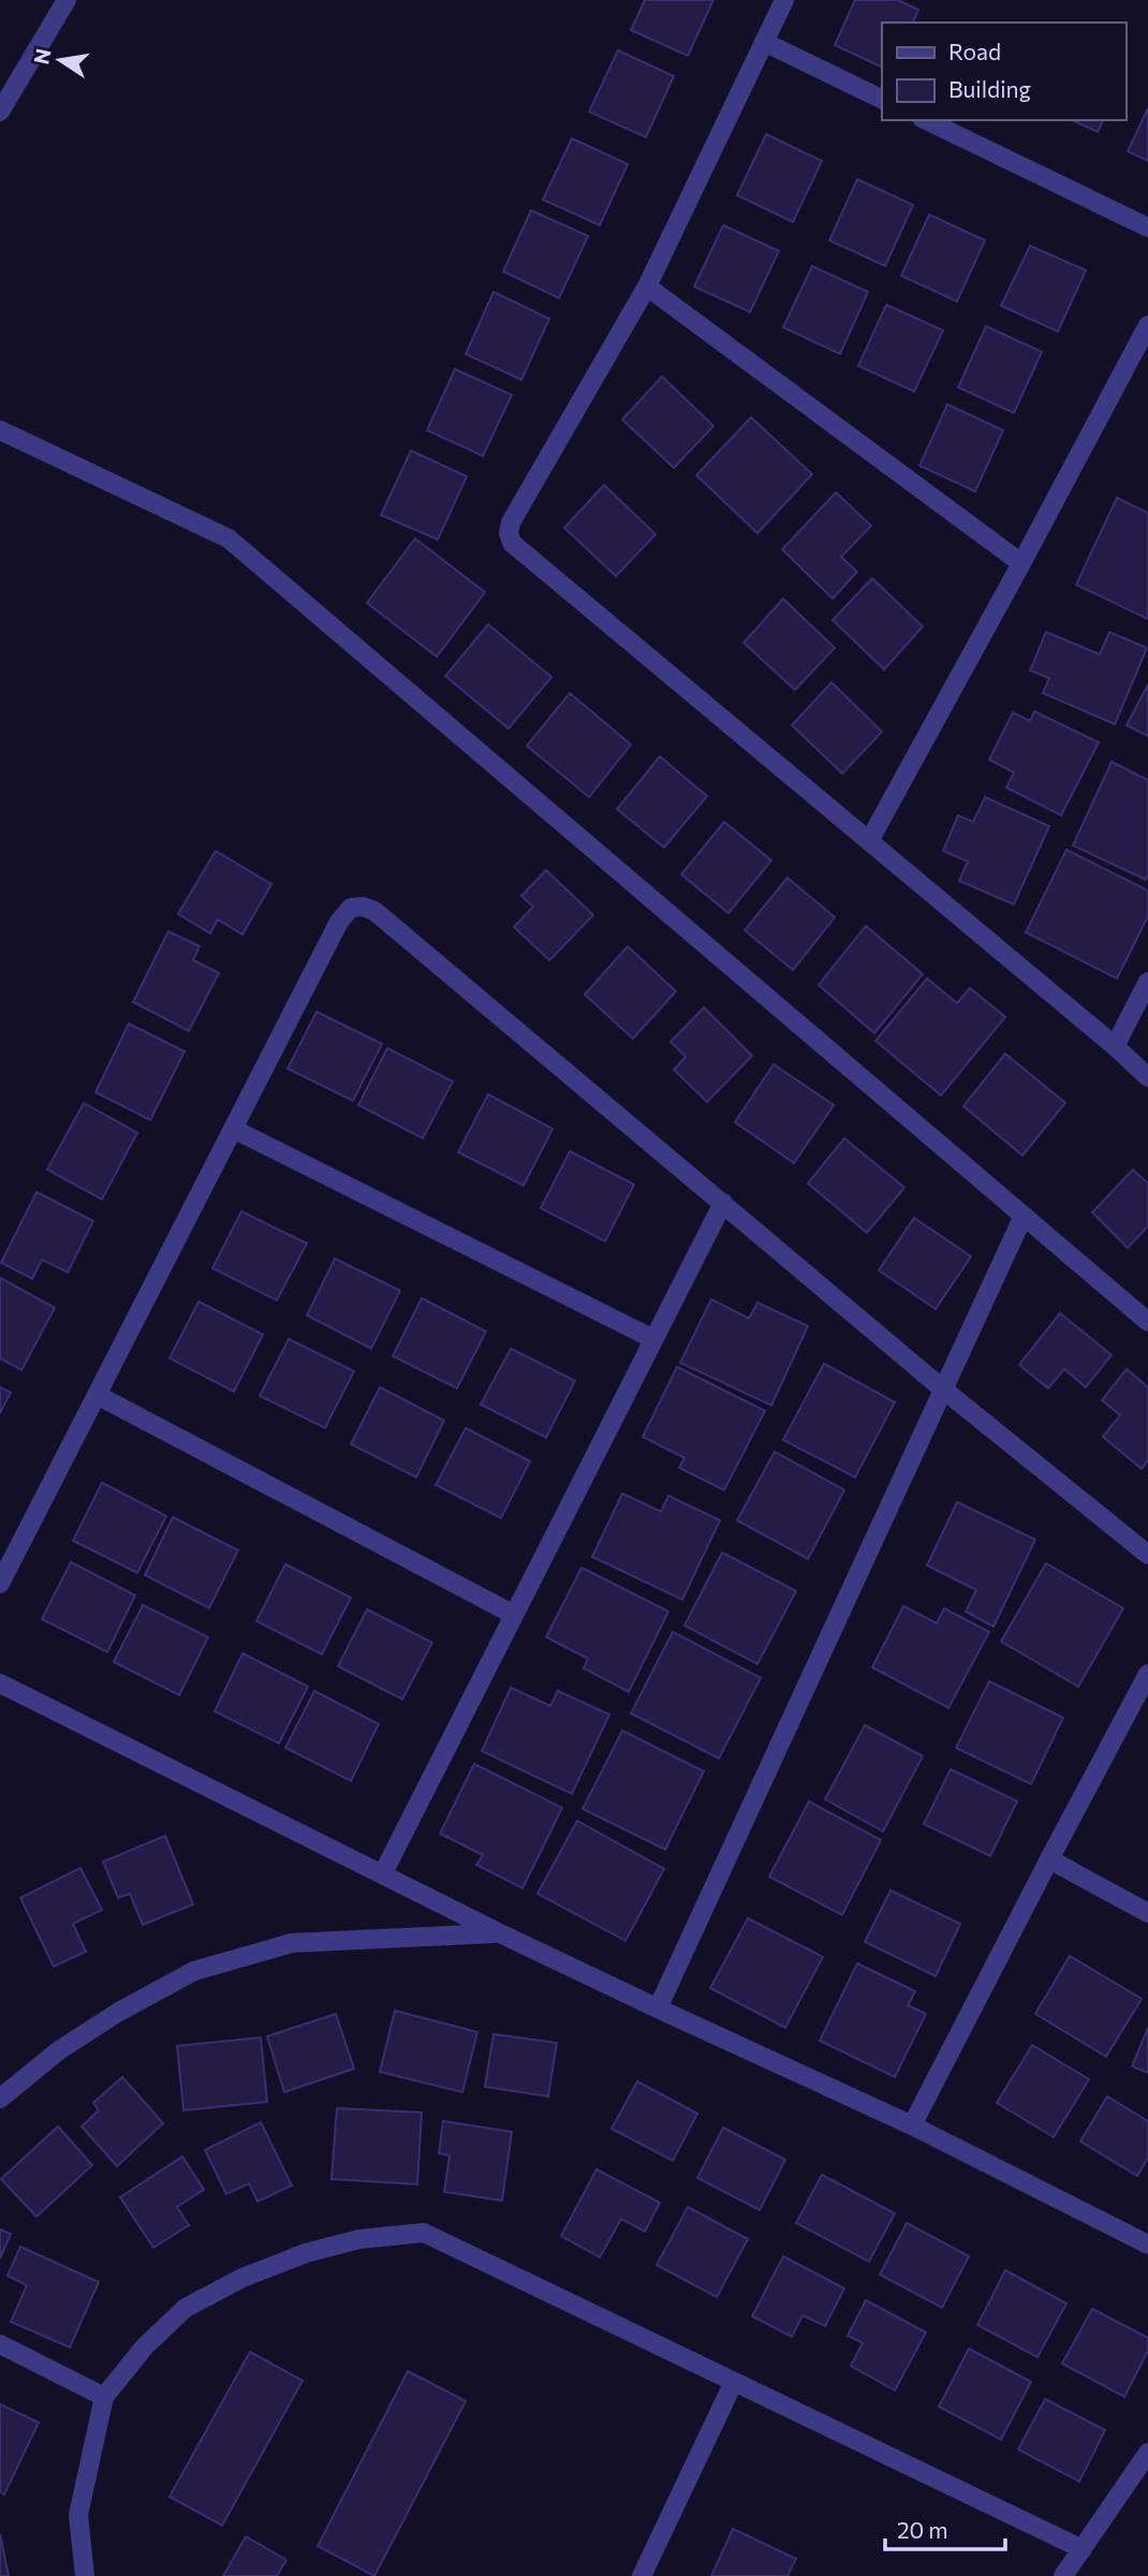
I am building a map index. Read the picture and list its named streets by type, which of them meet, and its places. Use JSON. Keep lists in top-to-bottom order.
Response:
{
  "legend": ["Road", "Building"],
  "scale_bar": "20 m",
  "north": "left"
}
